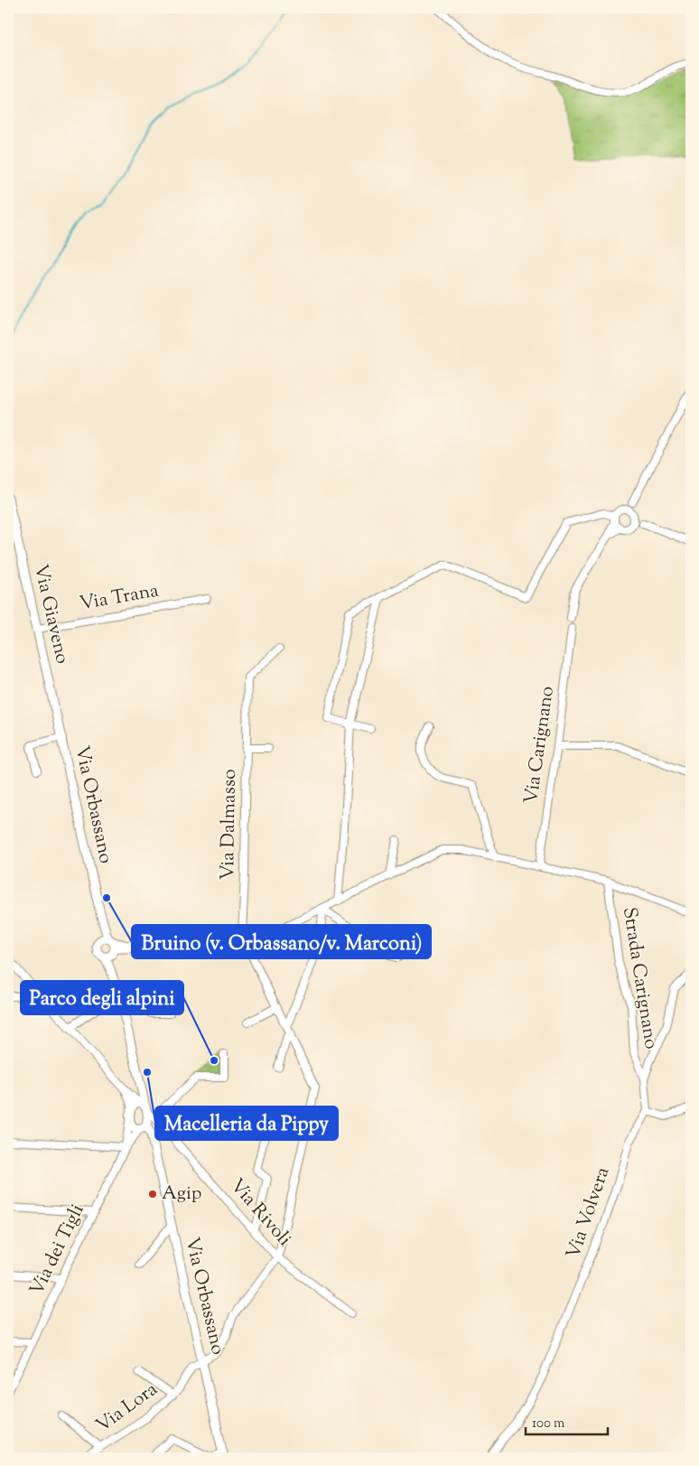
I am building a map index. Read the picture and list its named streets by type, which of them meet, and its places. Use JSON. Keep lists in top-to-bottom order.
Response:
{
  "streets": {
    "main road": ["Via Giaveno", "Via Orbassano"],
    "street": [
      "Via Trana",
      "Via Carignano",
      "Via Dalmasso",
      "Strada Carignano",
      "Via Rivoli",
      "Via Volvera",
      "Via dei Tigli",
      "Via Lora"
    ]
  },
  "crossings": [
    ["Via Trana", "Via Giaveno"],
    ["Via Giaveno", "Via Orbassano"],
    ["Via Orbassano", "Via Rivoli"],
    ["Via Orbassano", "Via dei Tigli"],
    ["Via Orbassano", "Via Lora"],
    ["Via Dalmasso", "Via Rivoli"],
    ["Via Dalmasso", "Via Lora"],
    ["Via Rivoli", "Via Lora"]
  ],
  "places": [
    "Bruino (v. Orbassano/v. Marconi)",
    "Parco degli alpini",
    "Macelleria da Pippy",
    "Agip"
  ],
  "scale_bar": "100 m"
}
